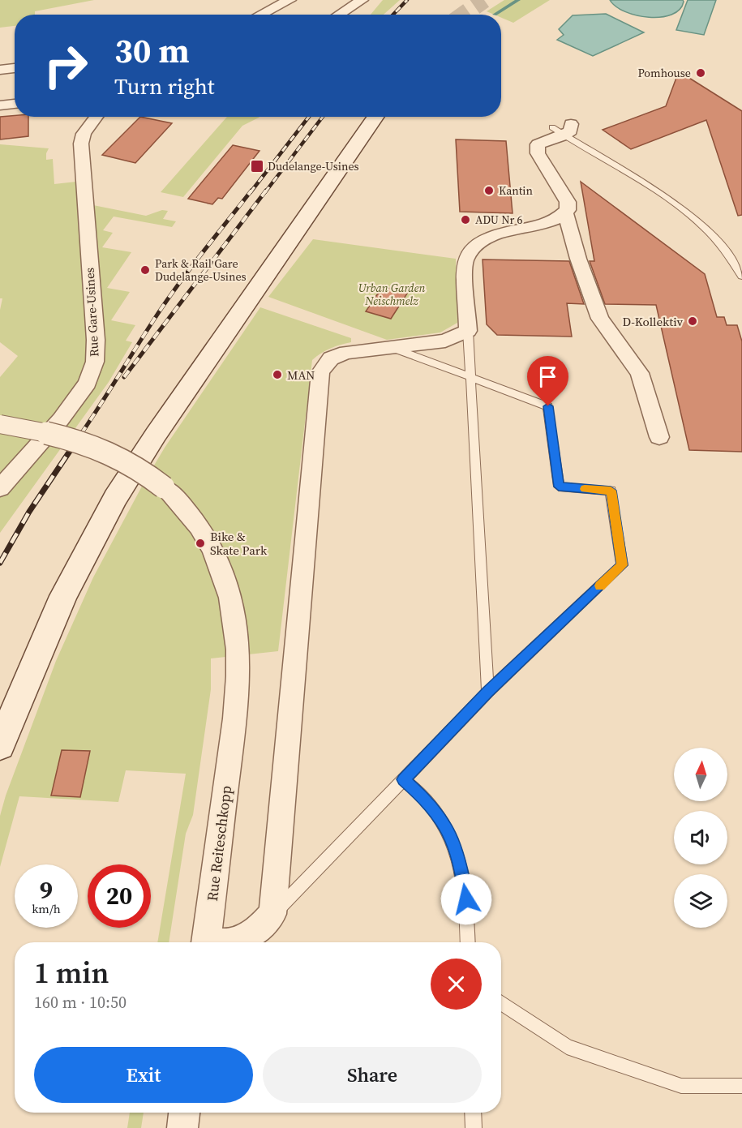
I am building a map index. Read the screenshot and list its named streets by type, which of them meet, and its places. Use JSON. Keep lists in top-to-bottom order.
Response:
{
  "streets": {
    "street": ["Rue Gare-Usines", "Rue Reiteschkopp"]
  },
  "parks": ["Urban Garden Neischmelz"],
  "places": {
    "other": [
      "Pomhouse",
      "Kantin",
      "ADU Nr 6",
      "Park & Rail Gare Dudelange-Usines",
      "D-Kollektiv",
      "MAN",
      "Bike & Skate Park"
    ],
    "transit": ["Dudelange-Usines"]
  },
  "north": "top",
  "page": {
    "turn": ["30 m", "Turn right"],
    "speed": "9 km/h",
    "limit": "20",
    "heading": ["1 min", "160 m · 10:50"],
    "buttons": ["Exit", "Share"]
  }
}
